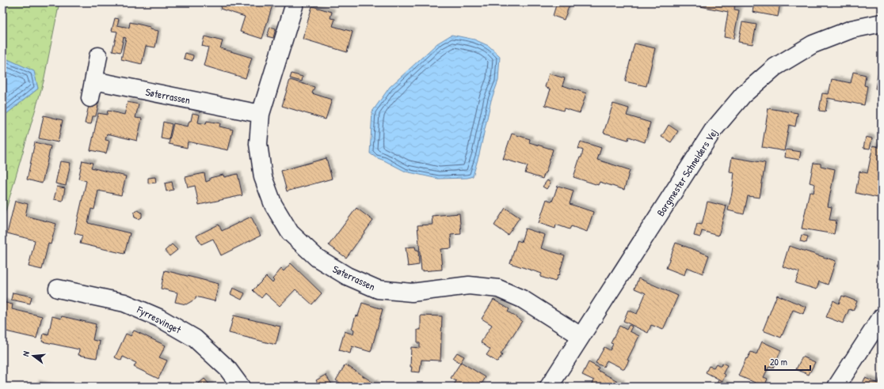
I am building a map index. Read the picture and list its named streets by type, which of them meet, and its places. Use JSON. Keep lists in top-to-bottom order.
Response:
{
  "streets": {
    "street": ["Søterrassen", "Borgmester Schneiders Vej", "Fyrresvinget"]
  },
  "crossings": [
    ["Søterrassen", "Borgmester Schneiders Vej"]
  ],
  "scale_bar": "20 m",
  "north": "left"
}
